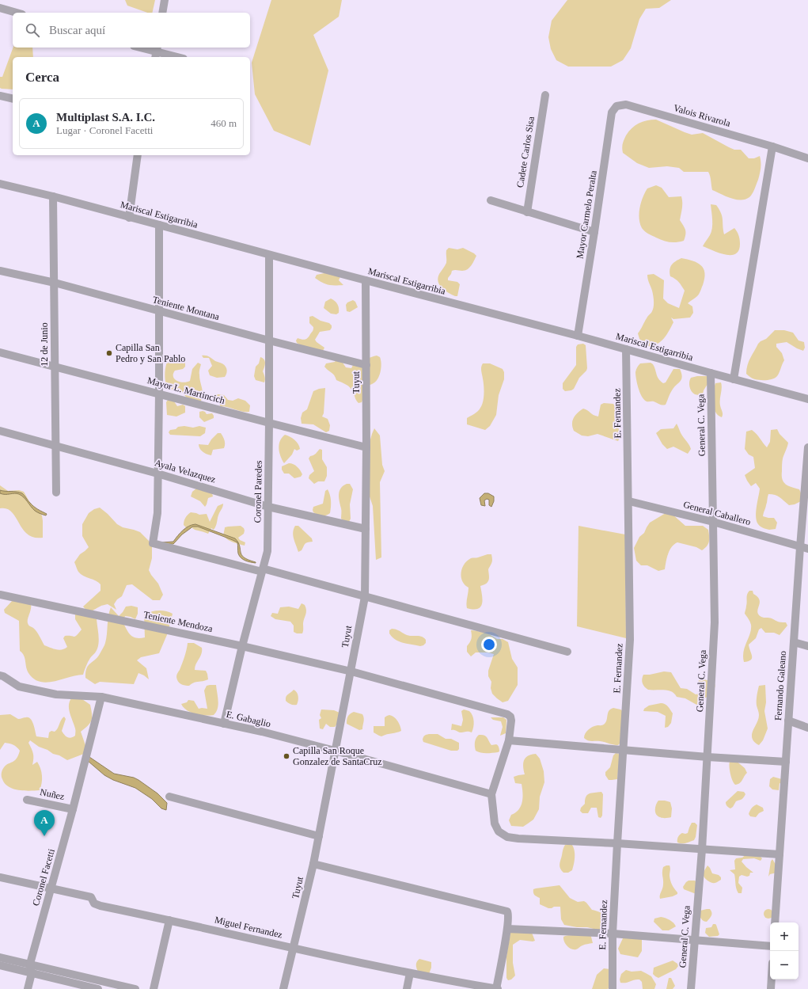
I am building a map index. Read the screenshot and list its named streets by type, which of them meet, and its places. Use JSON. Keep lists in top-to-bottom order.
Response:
{
  "streets": {
    "street": [
      "Valois Rivarola",
      "Cadete Carlos Sisa",
      "Mariscal Estigarribia",
      "Mayor Carmelo Peralta",
      "Teniente Montana",
      "12 de Junio",
      "Tuyut",
      "Mayor L. Martincich",
      "E. Fernandez",
      "General C. Vega",
      "Ayala Velazquez",
      "Coronel Paredes",
      "General Caballero",
      "Teniente Mendoza",
      "Fernando Galeano",
      "E. Gabaglio",
      "Nuñez",
      "Coronel Facetti",
      "Miguel Fernandez"
    ]
  },
  "crossings": [
    ["Valois Rivarola", "Mayor Carmelo Peralta"],
    ["Mariscal Estigarribia", "Mayor Carmelo Peralta"],
    ["Mariscal Estigarribia", "12 de Junio"],
    ["Mariscal Estigarribia", "Tuyut"],
    ["Mariscal Estigarribia", "E. Fernandez"],
    ["Mariscal Estigarribia", "General C. Vega"],
    ["Mariscal Estigarribia", "Coronel Paredes"],
    ["Teniente Montana", "12 de Junio"],
    ["Teniente Montana", "Tuyut"],
    ["Teniente Montana", "Coronel Paredes"],
    ["12 de Junio", "Mayor L. Martincich"],
    ["12 de Junio", "Ayala Velazquez"],
    ["Tuyut", "Mayor L. Martincich"],
    ["Tuyut", "Ayala Velazquez"],
    ["Tuyut", "Teniente Mendoza"],
    ["Tuyut", "E. Gabaglio"],
    ["Tuyut", "Miguel Fernandez"],
    ["Mayor L. Martincich", "Coronel Paredes"],
    ["E. Fernandez", "General Caballero"],
    ["General C. Vega", "General Caballero"],
    ["Ayala Velazquez", "Coronel Paredes"],
    ["Coronel Paredes", "Teniente Mendoza"],
    ["Coronel Paredes", "E. Gabaglio"],
    ["General Caballero", "Fernando Galeano"],
    ["Teniente Mendoza", "E. Gabaglio"],
    ["E. Gabaglio", "Coronel Facetti"],
    ["Nuñez", "Coronel Facetti"],
    ["Coronel Facetti", "Miguel Fernandez"]
  ],
  "places": ["Capilla San Pedro y San Pablo", "Capilla San Roque Gonzalez de SantaCruz"],
  "page": {
    "search": "Buscar aquí",
    "heading": "Cerca",
    "list": [
      {
        "mark": "A",
        "name": "Multiplast S.A. I.C.",
        "note": "Lugar · Coronel Facetti",
        "value": "460 m"
      }
    ],
    "pins": "A",
    "map_buttons": ["+", "−"]
  }
}
